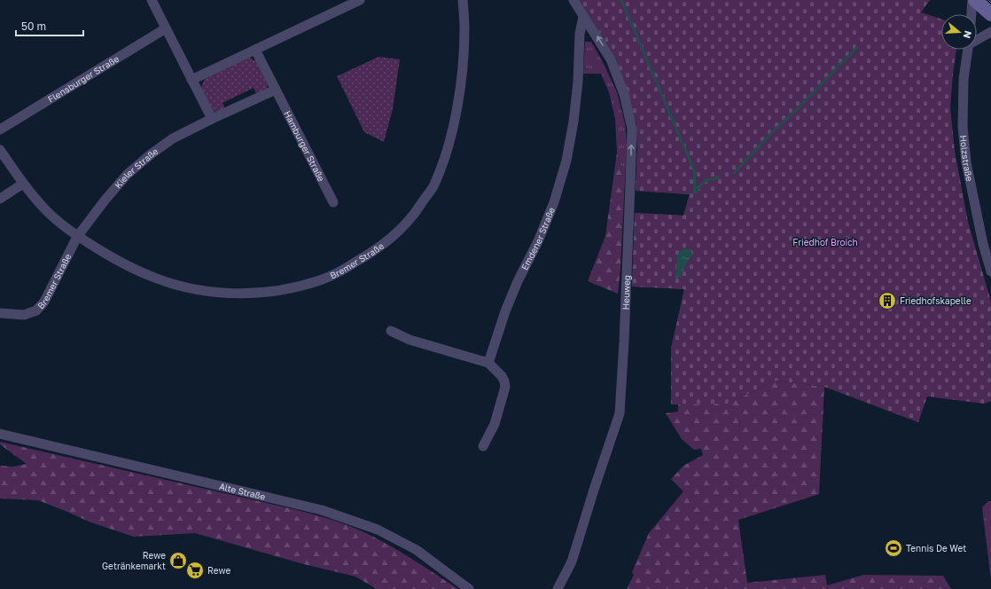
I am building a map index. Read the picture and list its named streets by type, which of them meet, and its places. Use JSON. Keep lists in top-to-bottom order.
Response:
{
  "streets": {
    "street": [
      "Flensburger Straße",
      "Hamburger Straße",
      "Holzstraße",
      "Kieler Straße",
      "Emdener Straße",
      "Bremer Straße",
      "Heuweg",
      "Alte Straße"
    ]
  },
  "crossings": [
    ["Hamburger Straße", "Kieler Straße"],
    ["Kieler Straße", "Bremer Straße"],
    ["Emdener Straße", "Heuweg"]
  ],
  "one_way": ["Heuweg"],
  "parks": ["Friedhof Broich"],
  "places": {
    "building": ["Friedhofskapelle"],
    "sports": ["Tennis De Wet"],
    "shop": ["Rewe Getränkemarkt"],
    "supermarket": ["Rewe"]
  },
  "scale_bar": "50 m",
  "north": "right"
}
